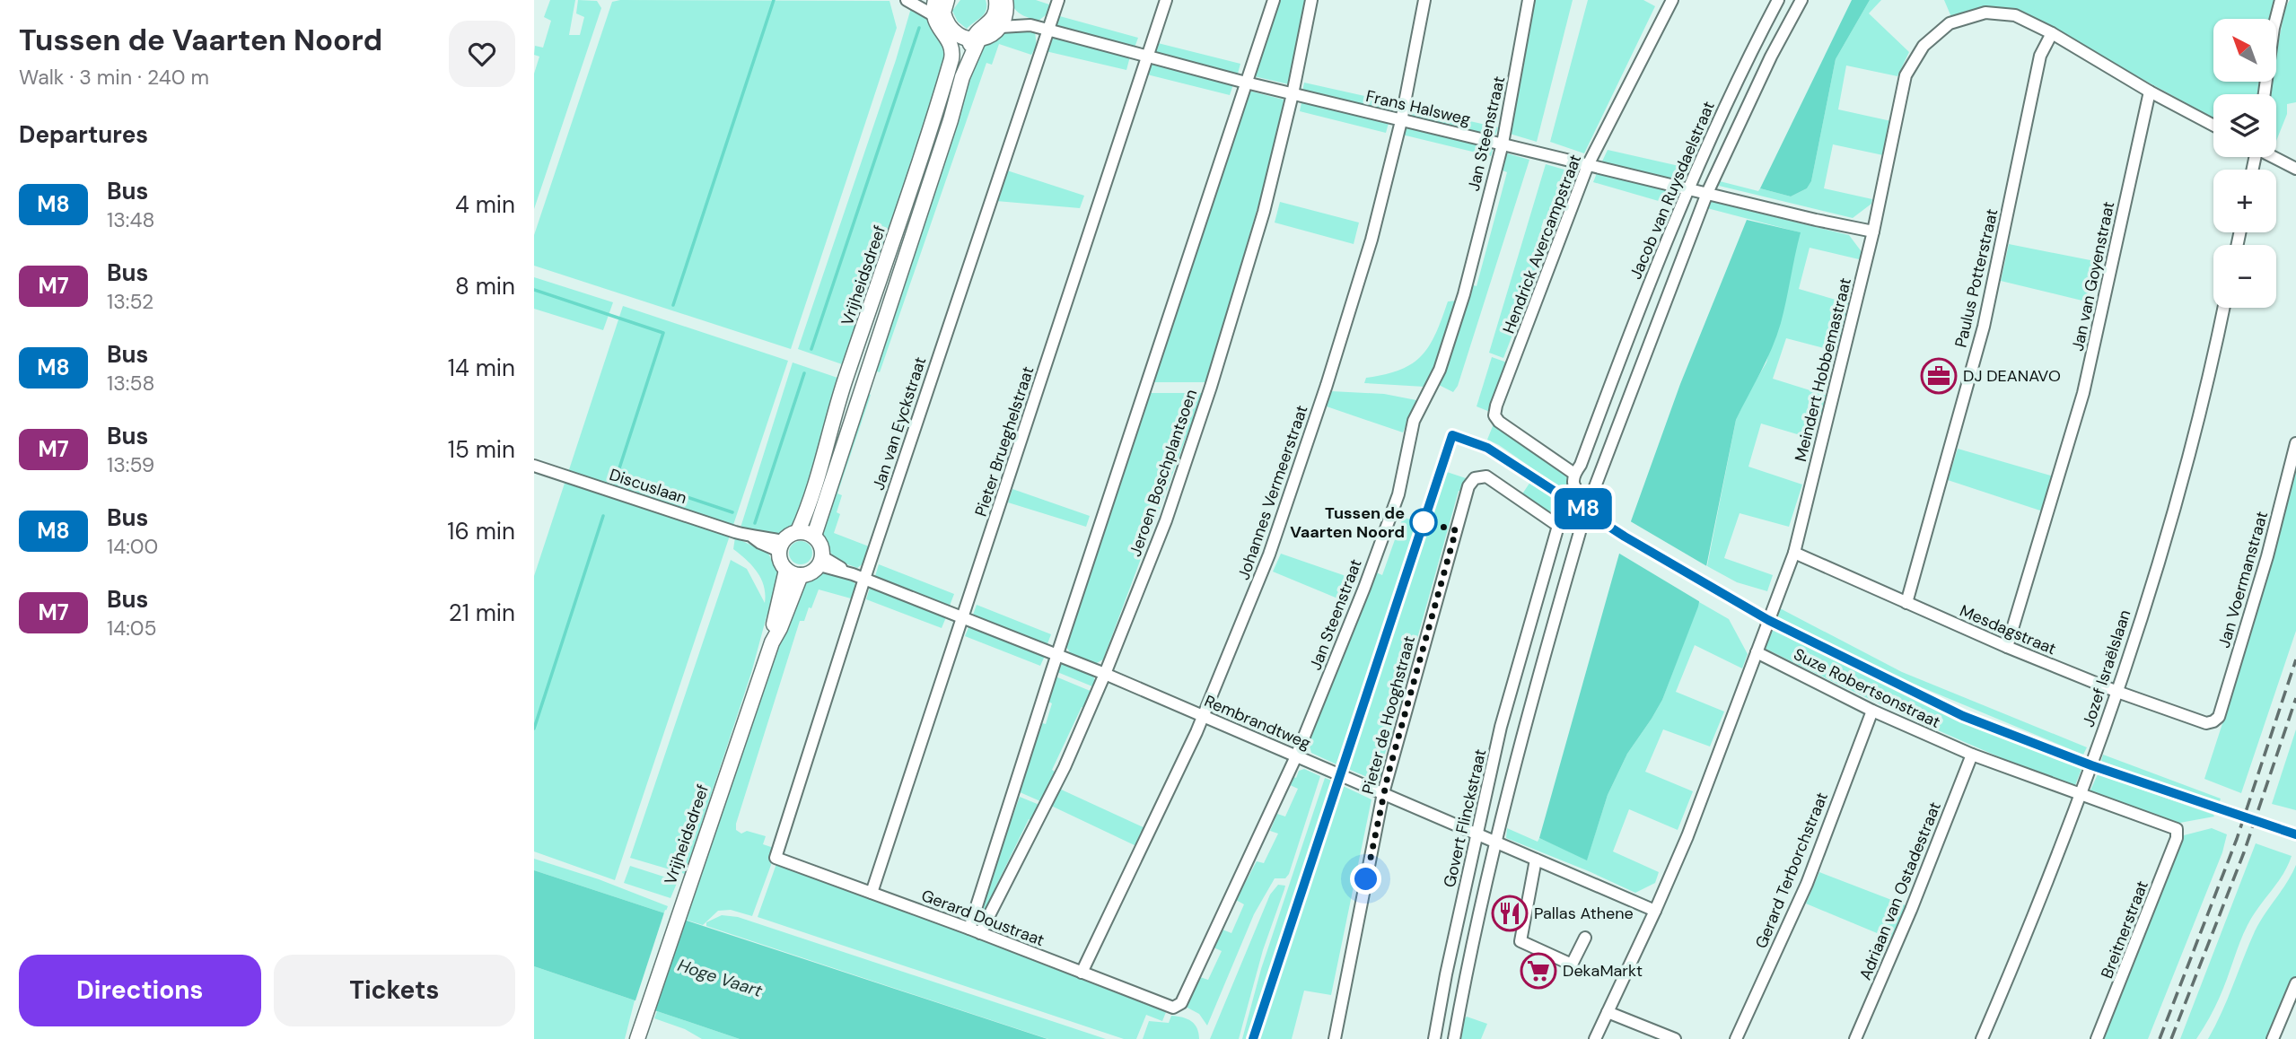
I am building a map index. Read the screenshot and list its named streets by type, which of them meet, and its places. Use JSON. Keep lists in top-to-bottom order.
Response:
{
  "streets": {
    "main road": ["Vrijheidsdreef"],
    "street": [
      "Frans Halsweg",
      "Jan Steenstraat",
      "Jacob van Ruysdaelstraat",
      "Hendrick Avercampstraat",
      "Jan van Goyenstraat",
      "Paulus Potterstraat",
      "Meindert Hobbemastraat",
      "Jan van Eyckstraat",
      "Pieter Brueghelstraat",
      "Jeroen Boschplantsoen",
      "Discuslaan",
      "Johannes Vermeerstraat",
      "Jan Voermanstraat",
      "Mesdagstraat",
      "Jozef Israëlslaan",
      "Suze Robertsonstraat",
      "Pieter de Hooghstraat",
      "Rembrandtweg",
      "Govert Flinckstraat",
      "Gerard Terborchstraat",
      "Adriaan van Ostadestraat",
      "Gerard Doustraat",
      "Breitnerstraat"
    ]
  },
  "crossings": [
    ["Frans Halsweg", "Jan Steenstraat"],
    ["Frans Halsweg", "Jacob van Ruysdaelstraat"],
    ["Frans Halsweg", "Hendrick Avercampstraat"],
    ["Frans Halsweg", "Meindert Hobbemastraat"],
    ["Frans Halsweg", "Jan van Eyckstraat"],
    ["Frans Halsweg", "Pieter Brueghelstraat"],
    ["Frans Halsweg", "Jeroen Boschplantsoen"],
    ["Frans Halsweg", "Johannes Vermeerstraat"],
    ["Jan Steenstraat", "Rembrandtweg"],
    ["Jan Steenstraat", "Gerard Doustraat"],
    ["Jacob van Ruysdaelstraat", "Hendrick Avercampstraat"],
    ["Vrijheidsdreef", "Discuslaan"],
    ["Vrijheidsdreef", "Rembrandtweg"],
    ["Jan van Goyenstraat", "Meindert Hobbemastraat"],
    ["Jan van Goyenstraat", "Mesdagstraat"],
    ["Paulus Potterstraat", "Meindert Hobbemastraat"],
    ["Paulus Potterstraat", "Mesdagstraat"],
    ["Meindert Hobbemastraat", "Mesdagstraat"],
    ["Meindert Hobbemastraat", "Suze Robertsonstraat"],
    ["Meindert Hobbemastraat", "Rembrandtweg"],
    ["Jan van Eyckstraat", "Rembrandtweg"],
    ["Jan van Eyckstraat", "Gerard Doustraat"],
    ["Pieter Brueghelstraat", "Rembrandtweg"],
    ["Pieter Brueghelstraat", "Gerard Doustraat"],
    ["Jeroen Boschplantsoen", "Rembrandtweg"],
    ["Jeroen Boschplantsoen", "Gerard Doustraat"],
    ["Discuslaan", "Rembrandtweg"],
    ["Johannes Vermeerstraat", "Rembrandtweg"],
    ["Johannes Vermeerstraat", "Gerard Doustraat"],
    ["Jan Voermanstraat", "Mesdagstraat"],
    ["Mesdagstraat", "Jozef Israëlslaan"],
    ["Jozef Israëlslaan", "Suze Robertsonstraat"],
    ["Suze Robertsonstraat", "Gerard Terborchstraat"],
    ["Suze Robertsonstraat", "Adriaan van Ostadestraat"],
    ["Suze Robertsonstraat", "Breitnerstraat"],
    ["Pieter de Hooghstraat", "Rembrandtweg"],
    ["Pieter de Hooghstraat", "Govert Flinckstraat"],
    ["Rembrandtweg", "Govert Flinckstraat"]
  ],
  "water": ["Hoge Vaart"],
  "places": {
    "office": ["DJ DEANAVO"],
    "other": ["Tussen de Vaarten Noord"],
    "restaurant": ["Pallas Athene"],
    "supermarket": ["DekaMarkt"]
  },
  "lines": ["bus line M8"],
  "north": "top left",
  "page": {
    "heading": [
      ["Tussen de Vaarten Noord", "Walk · 3 min · 240 m"],
      "Departures"
    ],
    "on_map": "M8",
    "map_buttons": ["+", "−"],
    "list": [
      {
        "mark": "M8",
        "name": "Bus",
        "note": "13:48",
        "value": "4 min"
      },
      {
        "mark": "M7",
        "name": "Bus",
        "note": "13:52",
        "value": "8 min"
      },
      {
        "mark": "M8",
        "name": "Bus",
        "note": "13:58",
        "value": "14 min"
      },
      {
        "mark": "M7",
        "name": "Bus",
        "note": "13:59",
        "value": "15 min"
      },
      {
        "mark": "M8",
        "name": "Bus",
        "note": "14:00",
        "value": "16 min"
      },
      {
        "mark": "M7",
        "name": "Bus",
        "note": "14:05",
        "value": "21 min"
      }
    ],
    "buttons": ["Directions", "Tickets"]
  }
}
